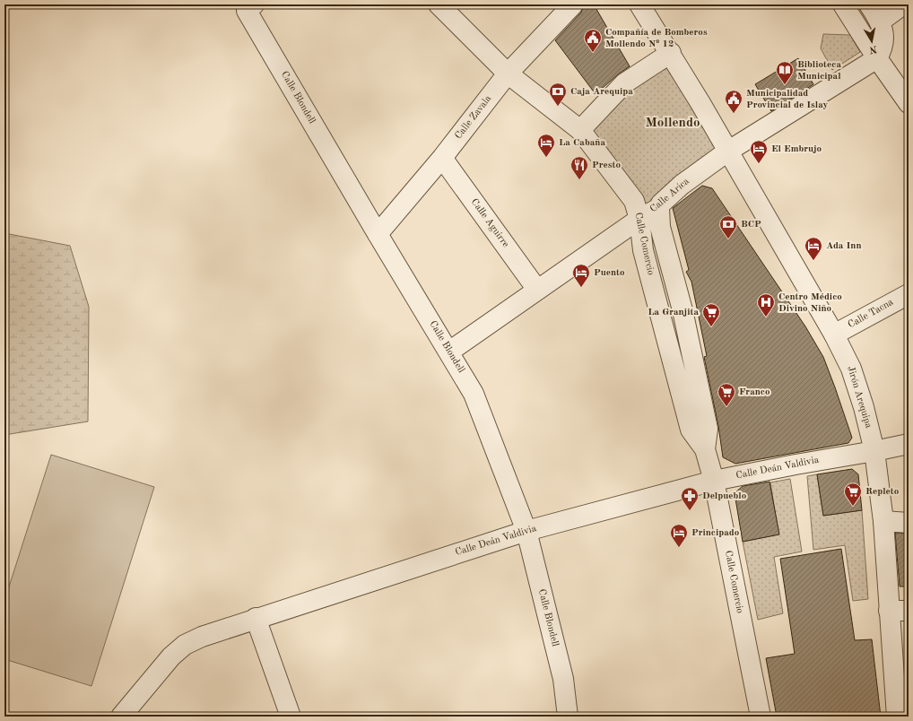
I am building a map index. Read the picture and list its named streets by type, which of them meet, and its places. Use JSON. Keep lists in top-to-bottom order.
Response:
{
  "streets": {
    "street": [
      "Calle Blondell",
      "Calle Zavala",
      "Calle Arica",
      "Calle Aguirre",
      "Calle Comercio",
      "Calle Tacna",
      "Jirón Arequipa",
      "Calle Deán Valdivia"
    ]
  },
  "crossings": [
    ["Calle Blondell", "Calle Zavala"],
    ["Calle Blondell", "Calle Arica"],
    ["Calle Blondell", "Calle Deán Valdivia"],
    ["Calle Zavala", "Calle Aguirre"],
    ["Calle Zavala", "Calle Comercio"],
    ["Calle Arica", "Calle Aguirre"],
    ["Calle Arica", "Calle Comercio"],
    ["Calle Arica", "Jirón Arequipa"],
    ["Calle Comercio", "Calle Deán Valdivia"],
    ["Calle Tacna", "Jirón Arequipa"],
    ["Jirón Arequipa", "Calle Deán Valdivia"]
  ],
  "districts": ["Mollendo"],
  "places": {
    "public building": ["Compañía de Bomberos Mollendo Nº 12", "Municipalidad Provincial de Islay"],
    "library": ["Biblioteca Municipal"],
    "bank": ["Caja Arequipa", "BCP"],
    "hotel": [
      "La Cabaña",
      "El Embrujo",
      "Ada Inn",
      "Puento",
      "Principado"
    ],
    "restaurant": ["Presto"],
    "hospital": ["Centro Médico Divino Niño"],
    "supermarket": ["La Granjita", "Franco", "Repleto"],
    "pharmacy": ["Delpueblo"]
  },
  "north": "bottom"
}
